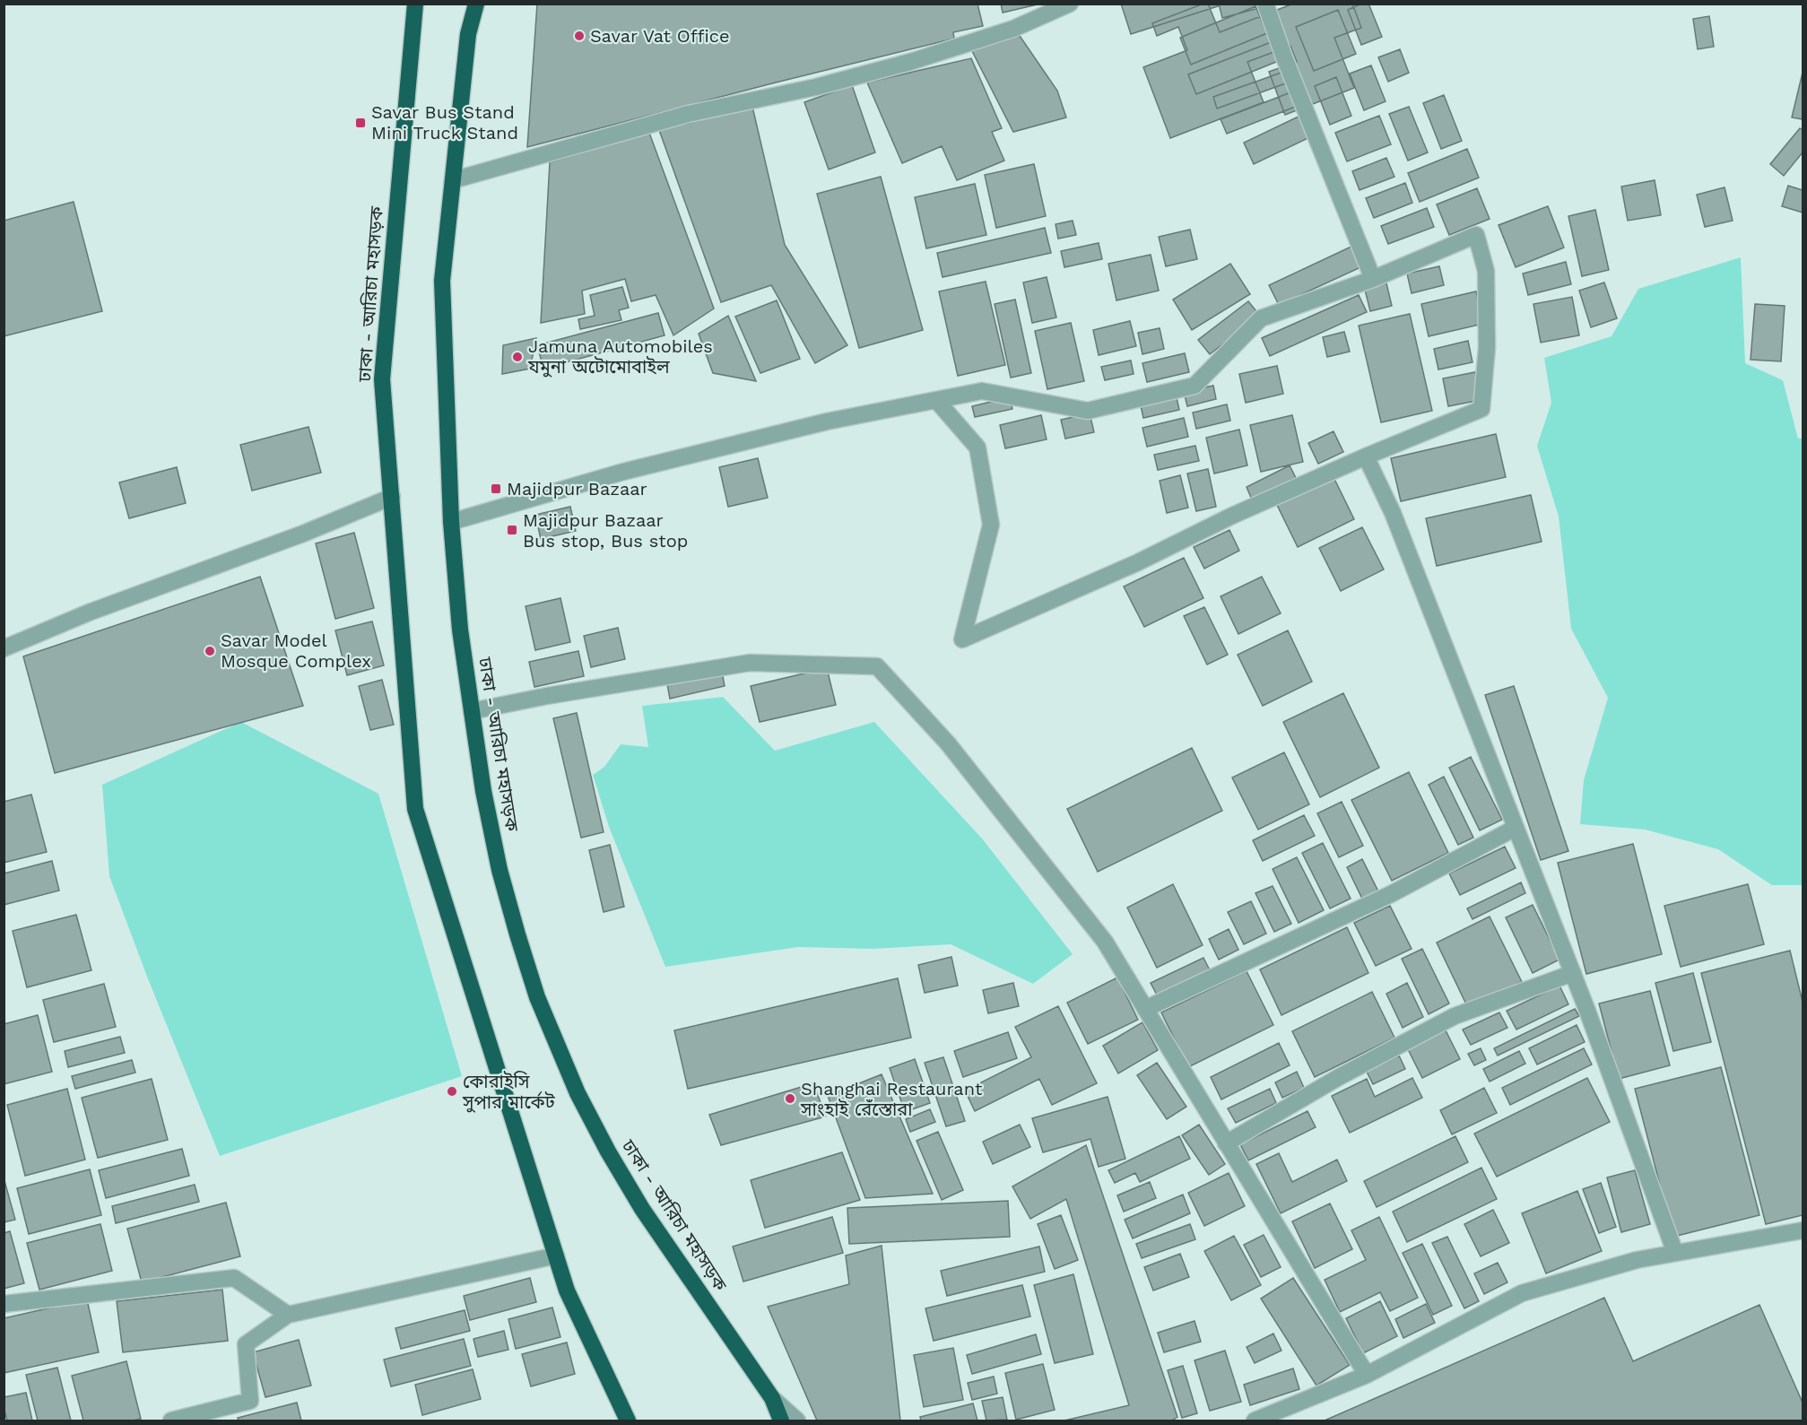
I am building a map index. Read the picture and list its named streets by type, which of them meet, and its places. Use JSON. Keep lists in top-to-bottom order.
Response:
{
  "streets": {
    "highway": ["ঢাকা - আরিচা মহাসড়ক"]
  },
  "places": {
    "other": [
      "Savar Vat Office",
      "Jamuna Automobiles যমুনা অটোমোবাইল",
      "Savar Model Mosque Complex",
      "কোরাইসি সুপার মার্কেট",
      "Shanghai Restaurant সাংহাই রেঁস্তোরা"
    ],
    "transit": ["Savar Bus Stand Mini Truck Stand", "Majidpur Bazaar", "Majidpur Bazaar Bus stop, Bus stop"]
  }
}
